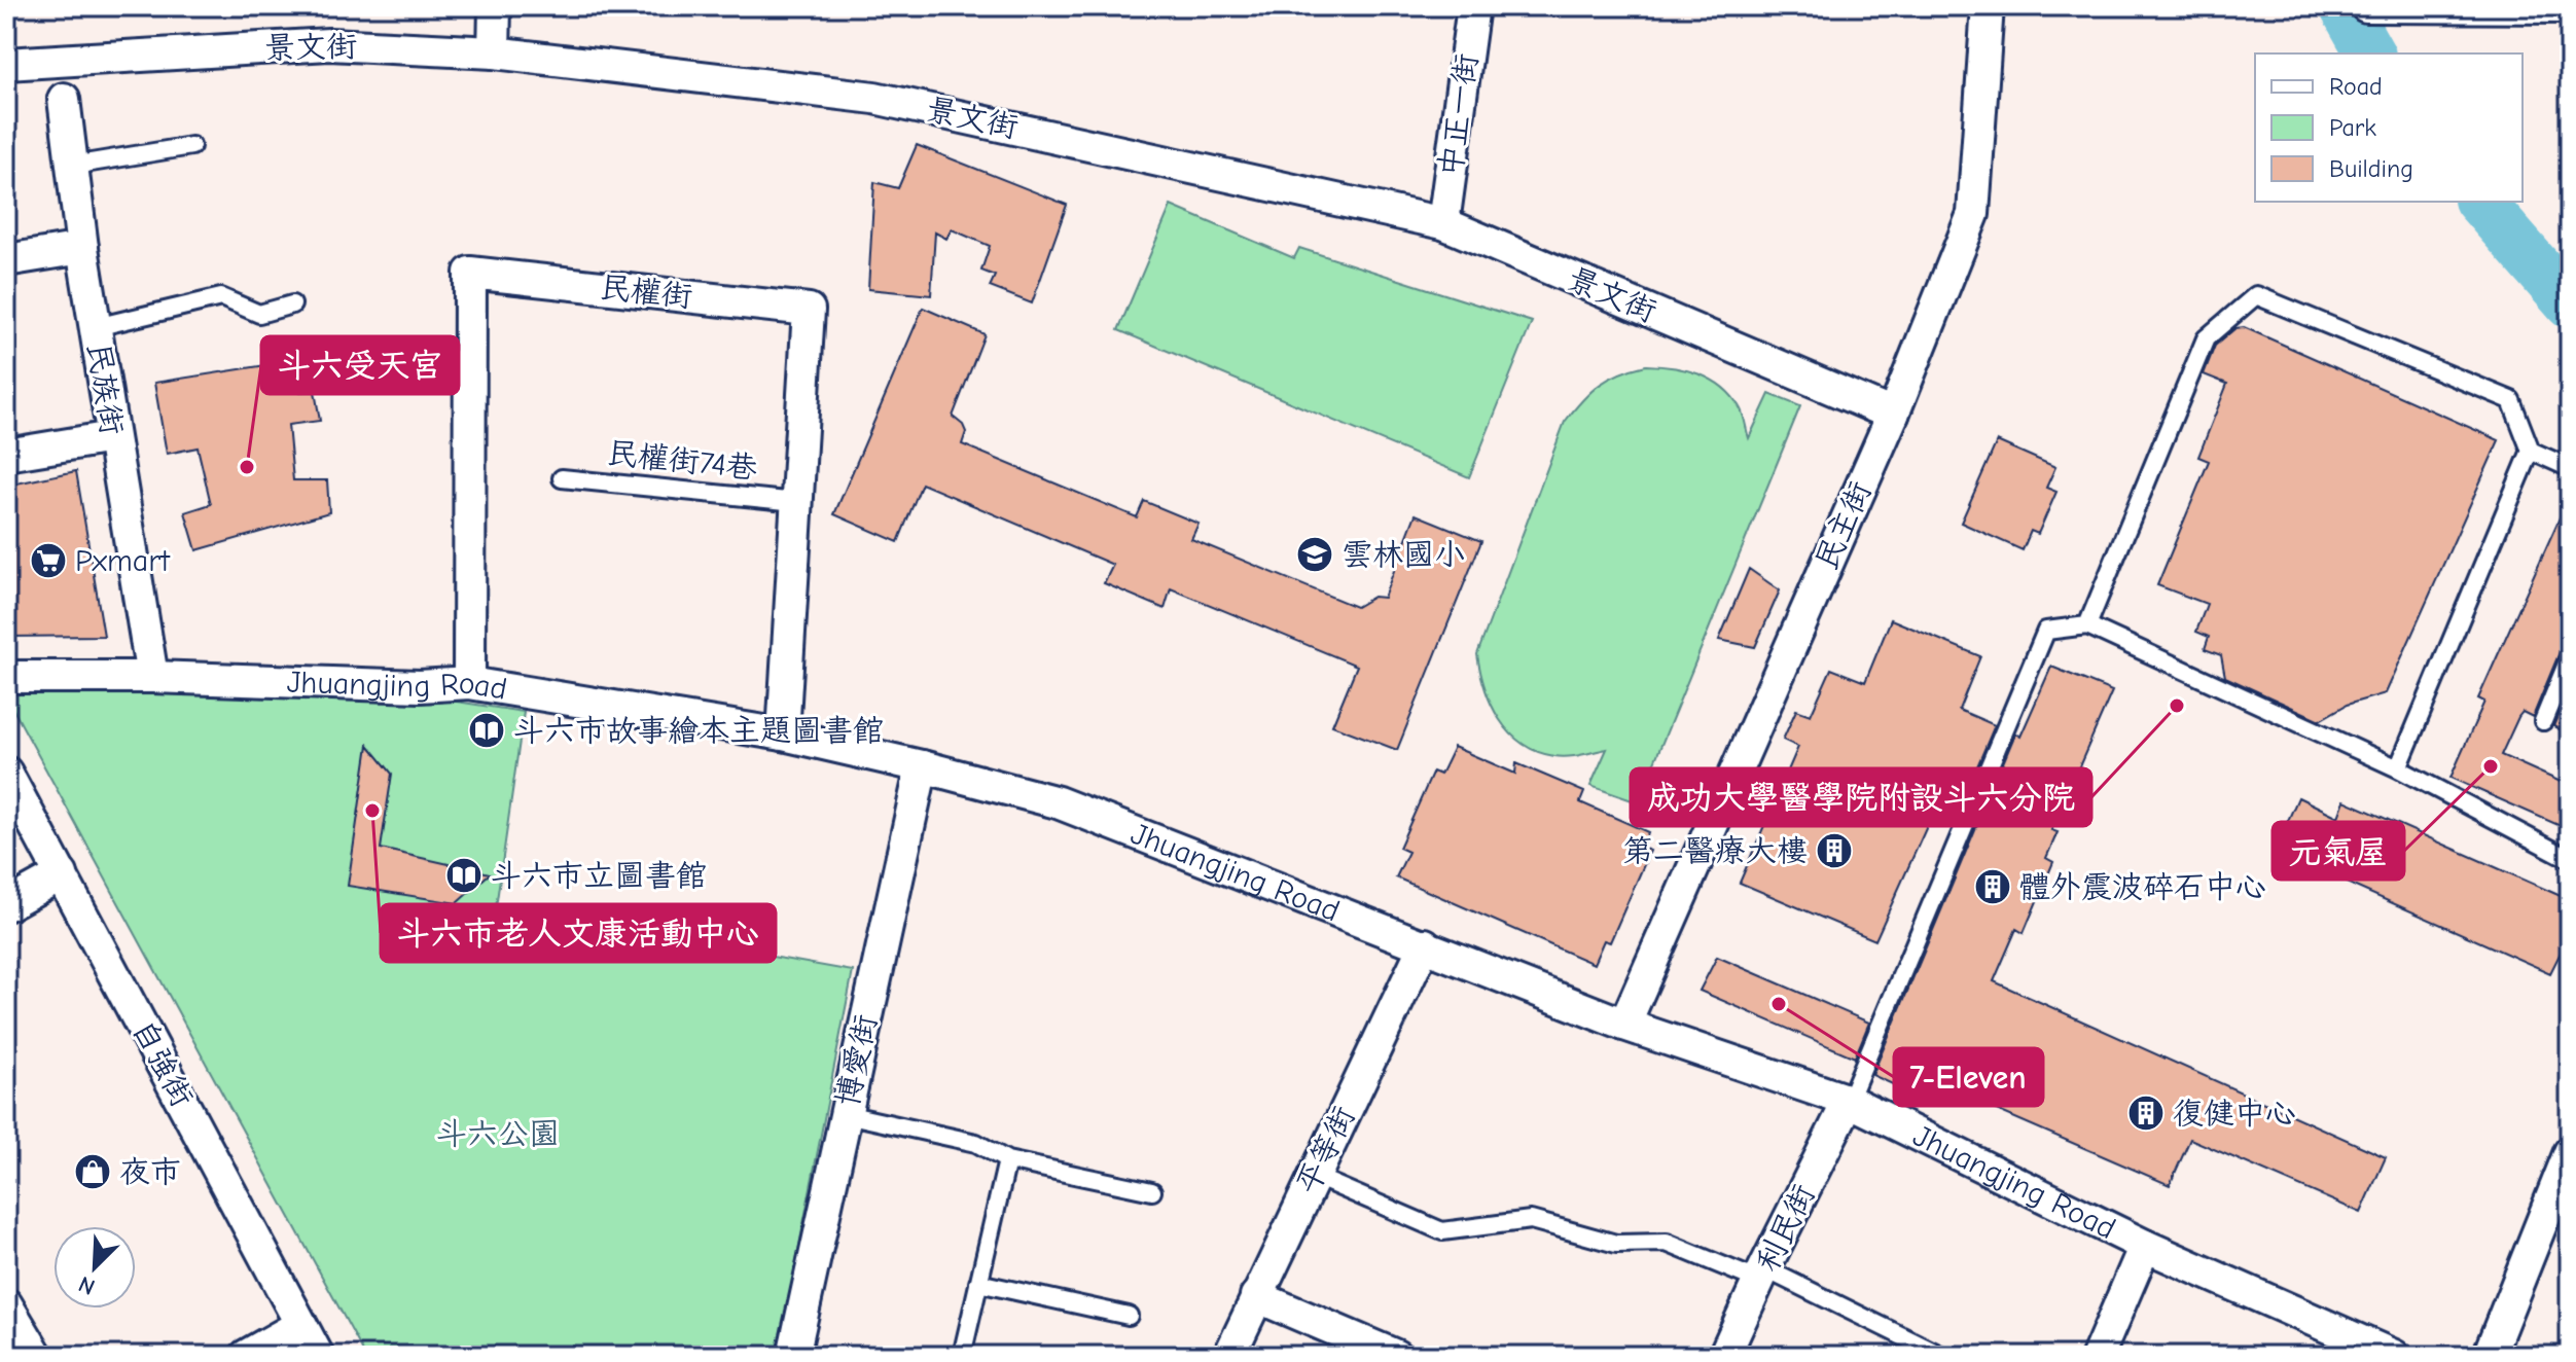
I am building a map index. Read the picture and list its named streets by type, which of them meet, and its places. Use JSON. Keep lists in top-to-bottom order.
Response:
{
  "streets": {
    "street": [
      "景文街",
      "中正一街",
      "民權街",
      "民族街",
      "民主街",
      "Jhuangjing Road",
      "博愛街",
      "自強街",
      "平等街",
      "利民街"
    ],
    "lane": ["民權街74巷"]
  },
  "crossings": [
    ["景文街", "中正一街"],
    ["景文街", "民主街"],
    ["民權街", "民權街74巷"],
    ["民權街", "Jhuangjing Road"],
    ["民族街", "Jhuangjing Road"],
    ["民主街", "Jhuangjing Road"],
    ["Jhuangjing Road", "博愛街"],
    ["Jhuangjing Road", "平等街"],
    ["Jhuangjing Road", "利民街"]
  ],
  "parks": ["斗六公園"],
  "places": {
    "other": [
      "斗六受天宮",
      "成功大學醫學院附設斗六分院",
      "元氣屋",
      "斗六市老人文康活動中心",
      "7-Eleven"
    ],
    "school or university": ["雲林國小"],
    "supermarket": ["Pxmart"],
    "library": ["斗六市故事繪本主題圖書館", "斗六市立圖書館"],
    "building": ["第二醫療大樓", "體外震波碎石中心", "復健中心"],
    "shop": ["夜市"]
  },
  "legend": ["Road", "Park", "Building"],
  "north": "bottom left"
}
